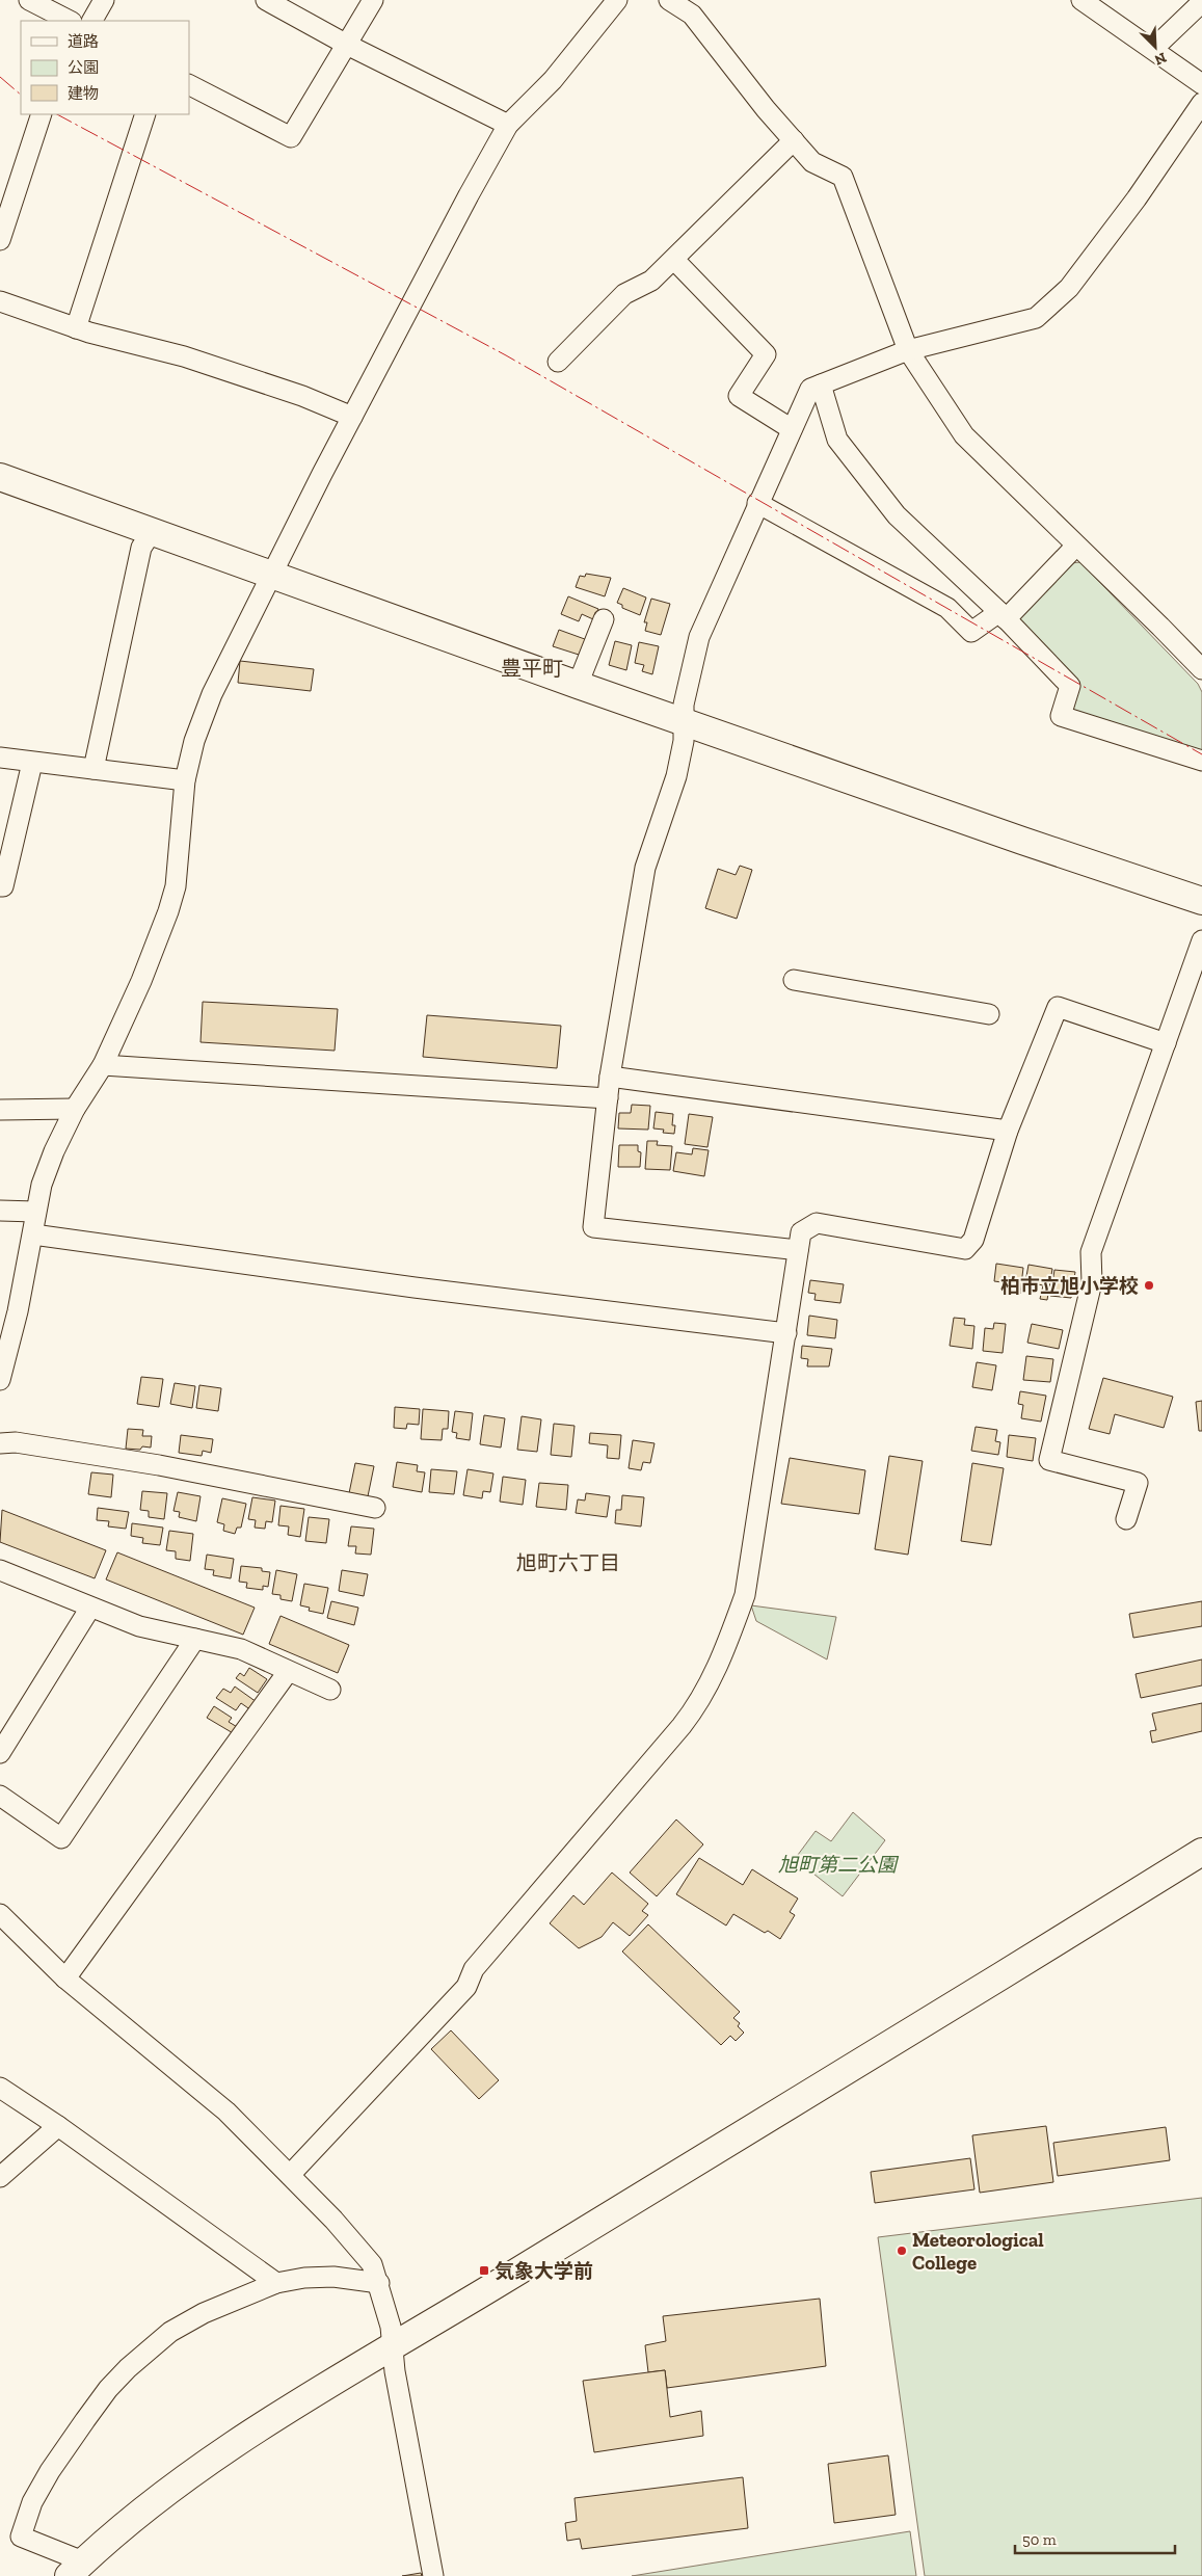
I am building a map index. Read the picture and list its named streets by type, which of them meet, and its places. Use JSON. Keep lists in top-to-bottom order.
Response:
{
  "districts": ["豊平町", "旭町六丁目"],
  "parks": ["旭町第二公園"],
  "places": {
    "other": ["柏市立旭小学校", "Meteorological College"],
    "transit": ["気象大学前"]
  },
  "legend": ["道路", "公園", "建物"],
  "scale_bar": "50 m",
  "north": "bottom right"
}
